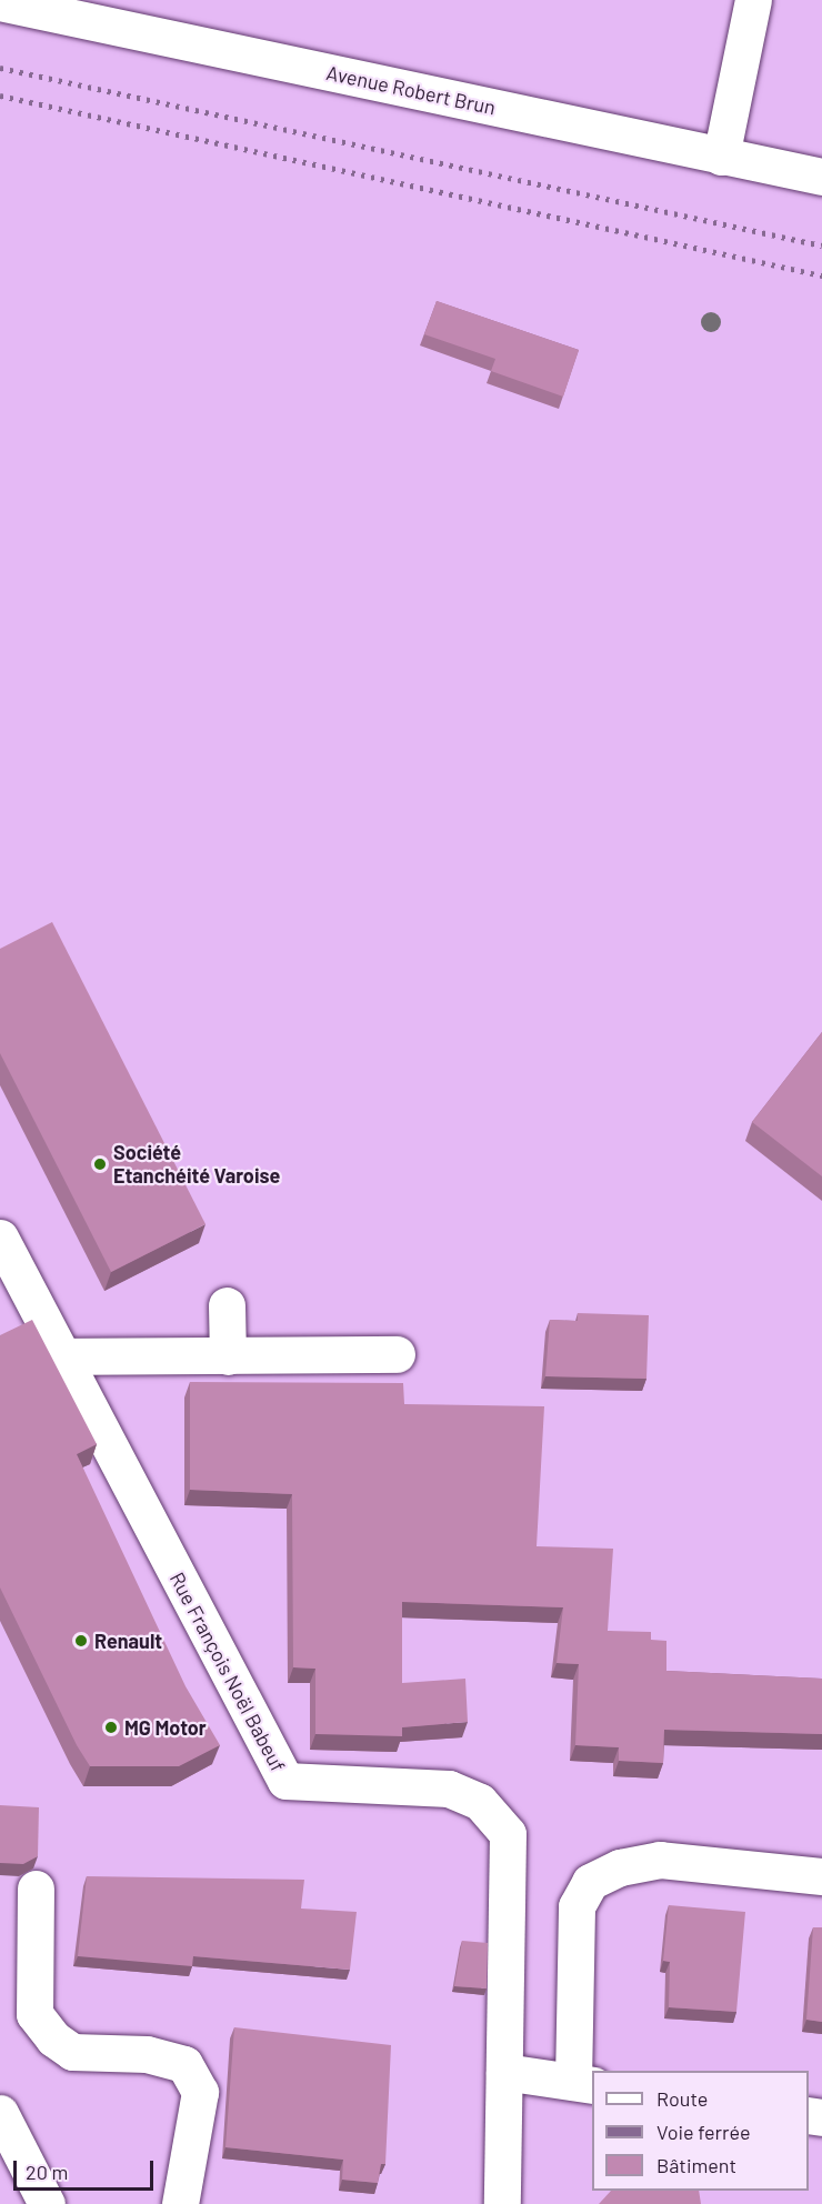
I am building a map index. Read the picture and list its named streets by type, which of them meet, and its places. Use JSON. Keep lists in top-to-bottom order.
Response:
{
  "streets": {
    "street": ["Avenue Robert Brun", "Rue François Noël Babeuf"]
  },
  "places": ["Société Etanchéité Varoise", "Renault", "MG Motor"],
  "legend": ["Route", "Voie ferrée", "Bâtiment"],
  "scale_bar": "20 m"
}
